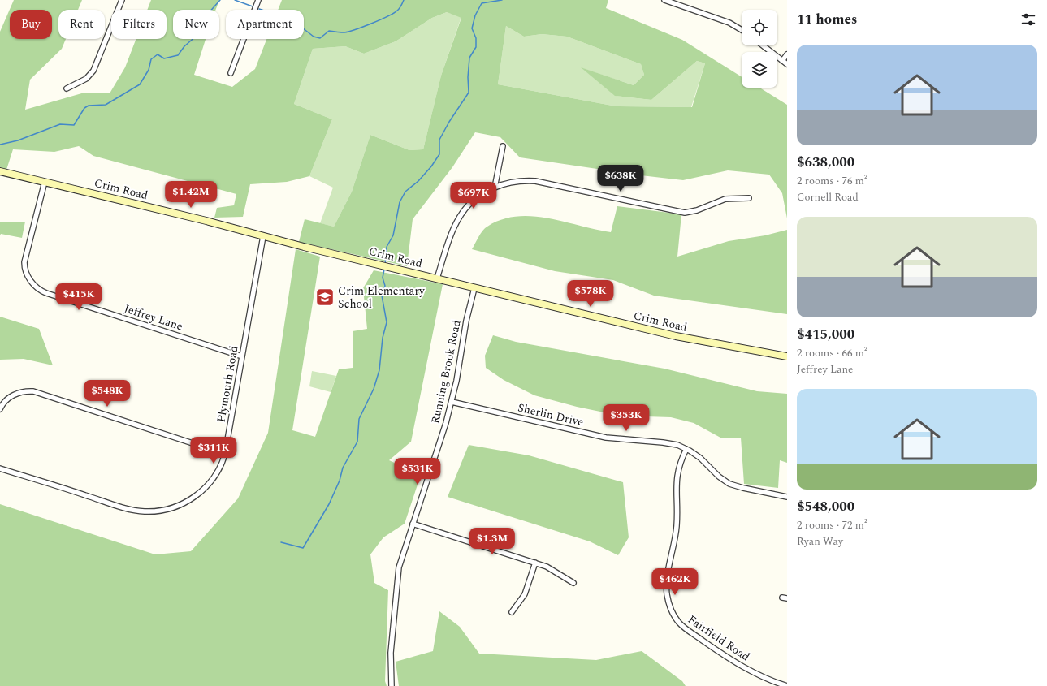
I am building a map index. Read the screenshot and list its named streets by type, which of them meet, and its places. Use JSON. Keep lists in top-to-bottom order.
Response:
{
  "streets": {
    "street": [
      "Crim Road",
      "Jeffrey Lane",
      "Running Brook Road",
      "Plymouth Road",
      "Sherlin Drive",
      "Fairfield Road"
    ]
  },
  "crossings": [
    ["Crim Road", "Jeffrey Lane"],
    ["Crim Road", "Running Brook Road"],
    ["Crim Road", "Plymouth Road"],
    ["Jeffrey Lane", "Plymouth Road"],
    ["Running Brook Road", "Sherlin Drive"],
    ["Sherlin Drive", "Fairfield Road"]
  ],
  "places": {
    "school or university": ["Crim Elementary School"]
  },
  "page": {
    "heading": "11 homes",
    "chip": [
      "Buy",
      "Rent",
      "Filters",
      "New",
      "Apartment"
    ],
    "list": [
      {
        "name": "$638,000",
        "note": "2 rooms · 76 m² · Cornell Road"
      },
      {
        "name": "$415,000",
        "note": "2 rooms · 66 m² · Jeffrey Lane"
      },
      {
        "name": "$548,000",
        "note": "2 rooms · 72 m² · Ryan Way"
      }
    ],
    "price": [
      "$638K",
      "$1.42M",
      "$697K",
      "$578K",
      "$415K",
      "$548K",
      "$353K",
      "$311K",
      "$531K",
      "$1.3M",
      "$462K"
    ]
  }
}
